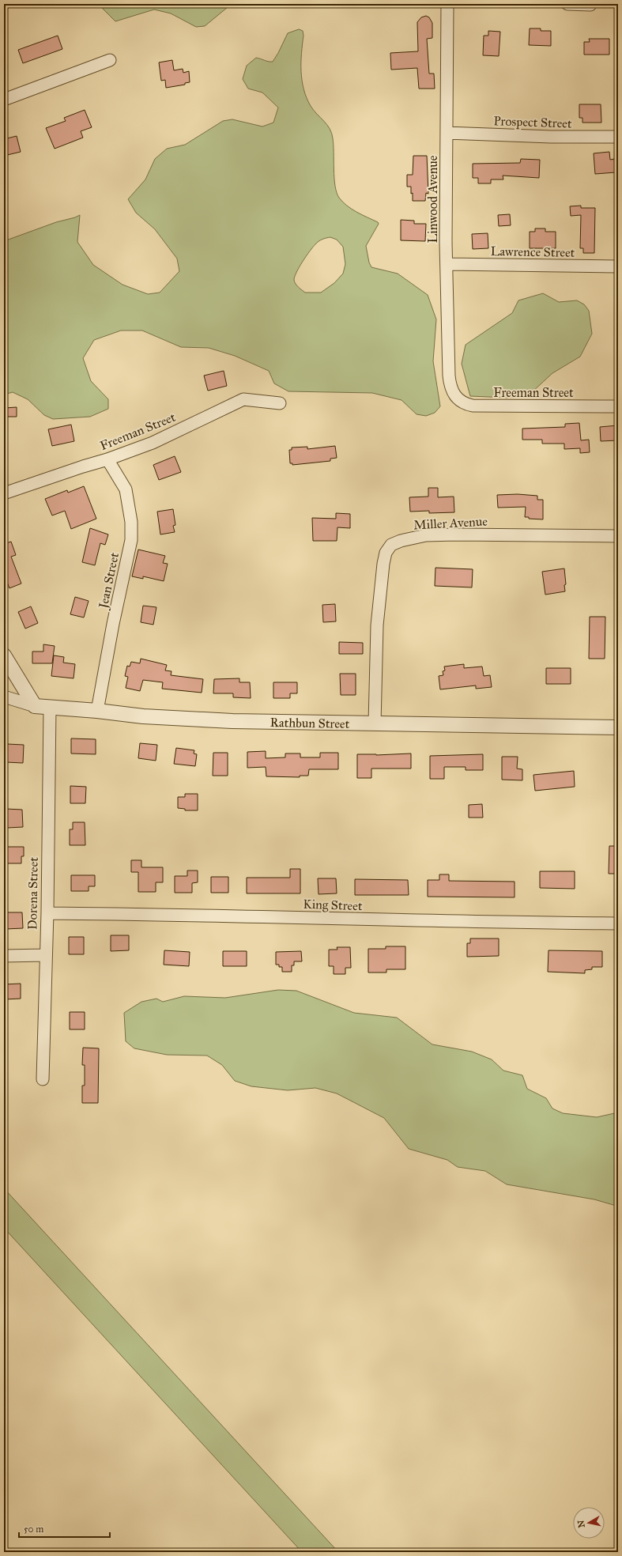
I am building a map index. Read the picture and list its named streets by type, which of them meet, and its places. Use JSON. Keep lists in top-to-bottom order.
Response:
{
  "streets": {
    "street": [
      "Prospect Street",
      "Linwood Avenue",
      "Lawrence Street",
      "Freeman Street",
      "Miller Avenue",
      "Jean Street",
      "Rathbun Street",
      "Dorena Street",
      "King Street"
    ]
  },
  "crossings": [
    ["Prospect Street", "Linwood Avenue"],
    ["Linwood Avenue", "Lawrence Street"],
    ["Linwood Avenue", "Freeman Street"],
    ["Freeman Street", "Jean Street"],
    ["Miller Avenue", "Rathbun Street"],
    ["Jean Street", "Rathbun Street"],
    ["Rathbun Street", "Dorena Street"],
    ["Dorena Street", "King Street"]
  ],
  "scale_bar": "50 m",
  "north": "left"
}
